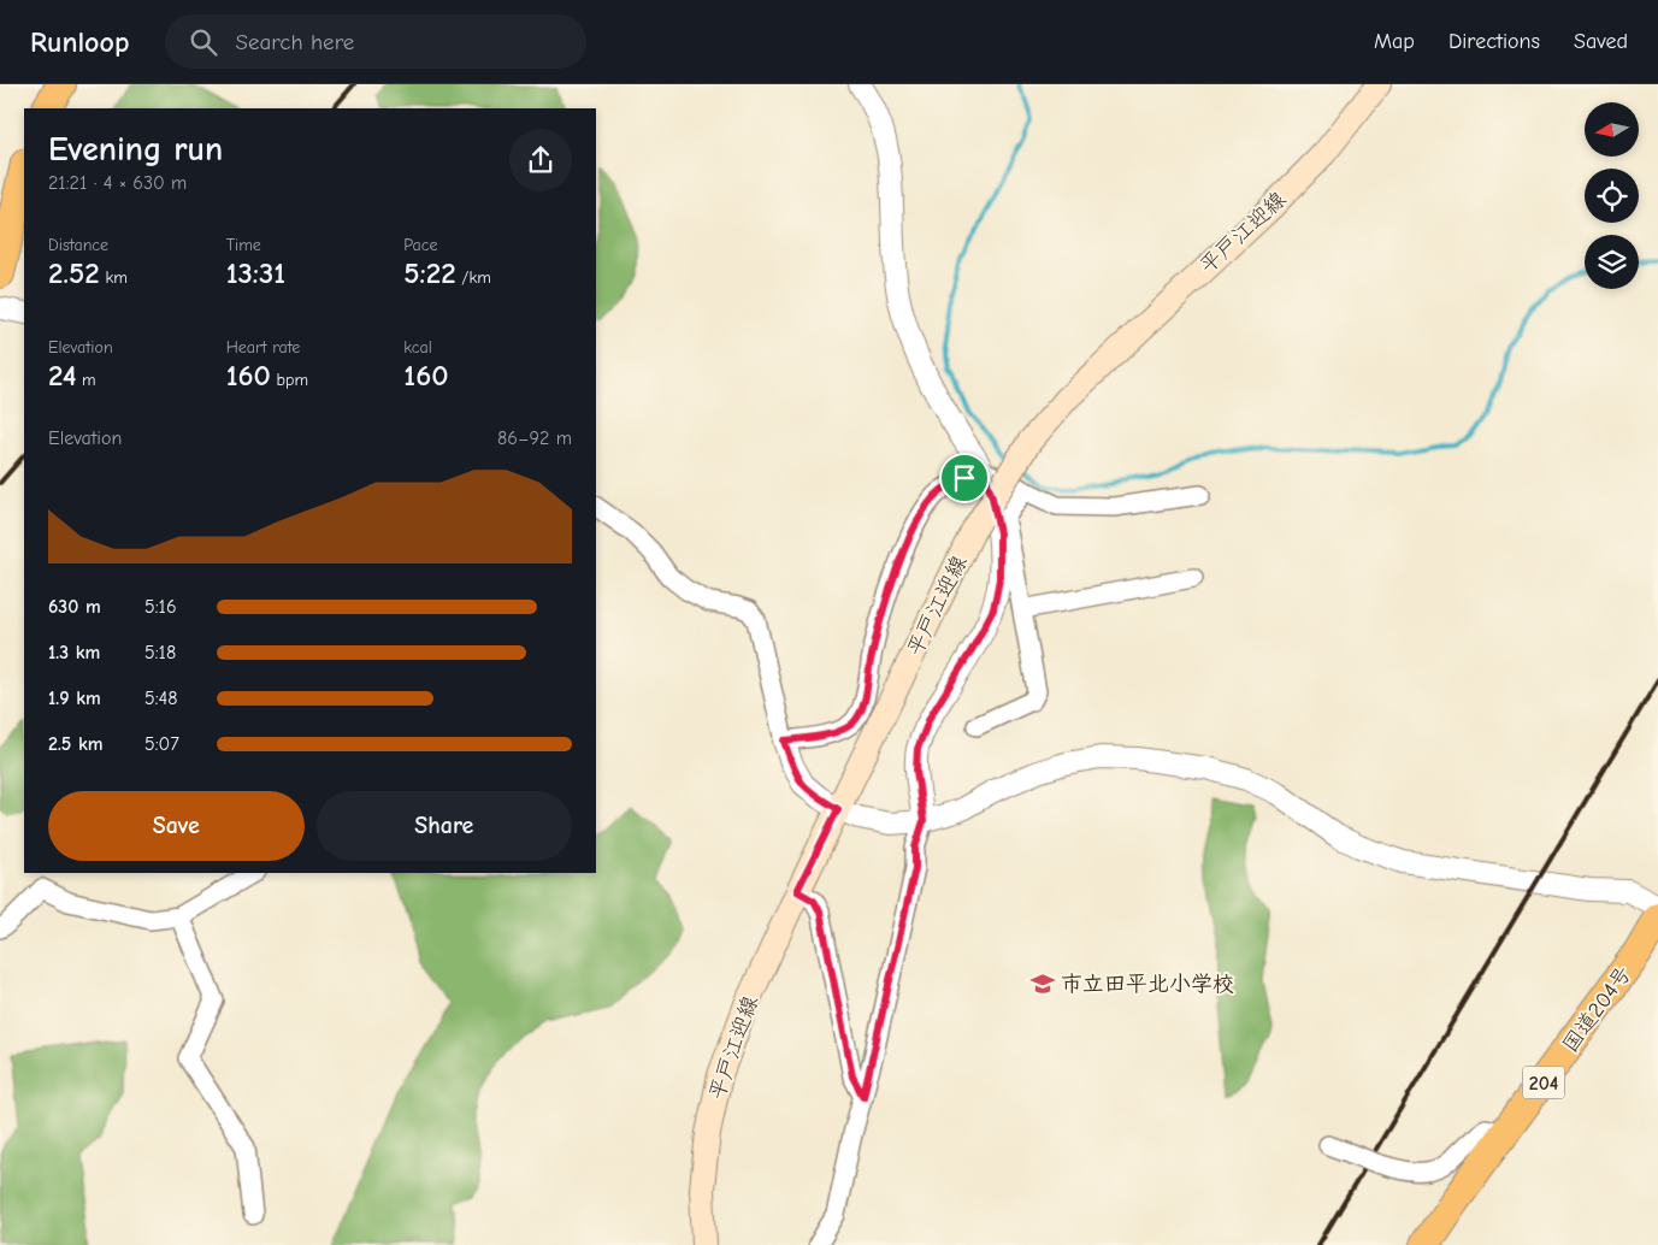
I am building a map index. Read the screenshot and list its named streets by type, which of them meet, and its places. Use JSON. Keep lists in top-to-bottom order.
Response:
{
  "streets": {
    "highway": ["国道204号", "204"],
    "main road": ["平戸江迎線"]
  },
  "places": {
    "school or university": ["市立田平北小学校"]
  },
  "north": "left",
  "page": {
    "header": "Runloop",
    "search": "Search here",
    "nav": ["Map", "Directions", "Saved"],
    "heading": ["Evening run", "21:21 · 4 × 630 m"],
    "stats": [
      ["Distance", "2.52 km"],
      ["Time", "13:31"],
      ["Pace", "5:22 /km"],
      ["Elevation", "24 m"],
      ["Heart rate", "160 bpm"],
      ["kcal", "160"]
    ],
    "chart": ["Elevation", "86–92 m"],
    "list": [
      {
        "name": "630 m",
        "note": "5:16"
      },
      {
        "name": "1.3 km",
        "note": "5:18"
      },
      {
        "name": "1.9 km",
        "note": "5:48"
      },
      {
        "name": "2.5 km",
        "note": "5:07"
      }
    ],
    "buttons": ["Save", "Share"]
  }
}
